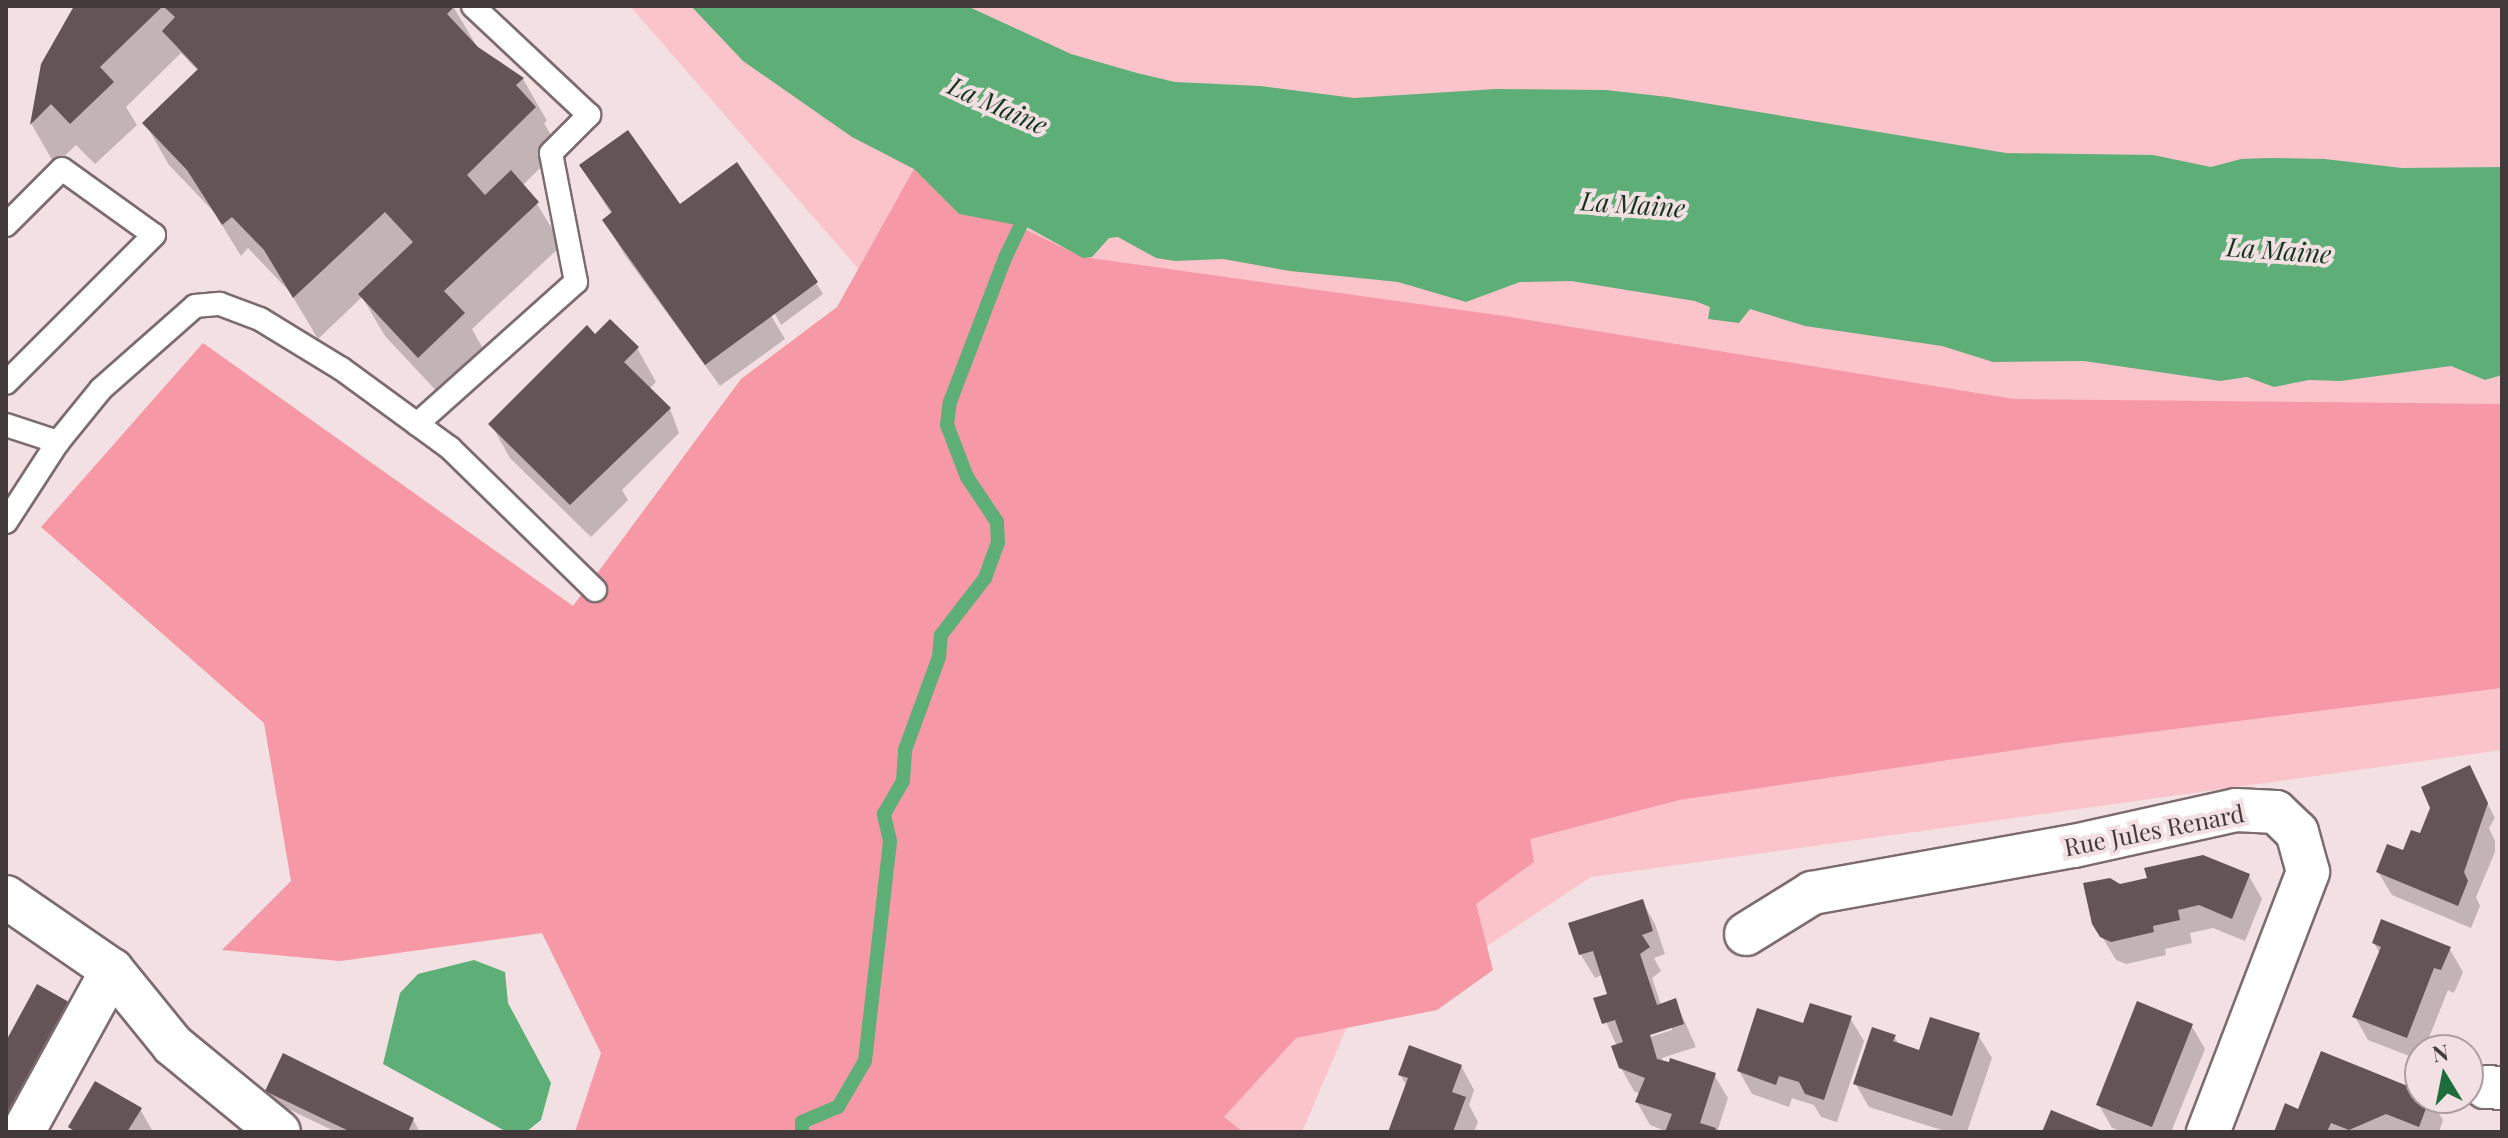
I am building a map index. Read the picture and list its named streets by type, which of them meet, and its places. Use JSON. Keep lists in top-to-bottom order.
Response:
{
  "streets": {
    "street": ["Rue Jules Renard"]
  },
  "water": ["La Maine"],
  "north": "top"
}
